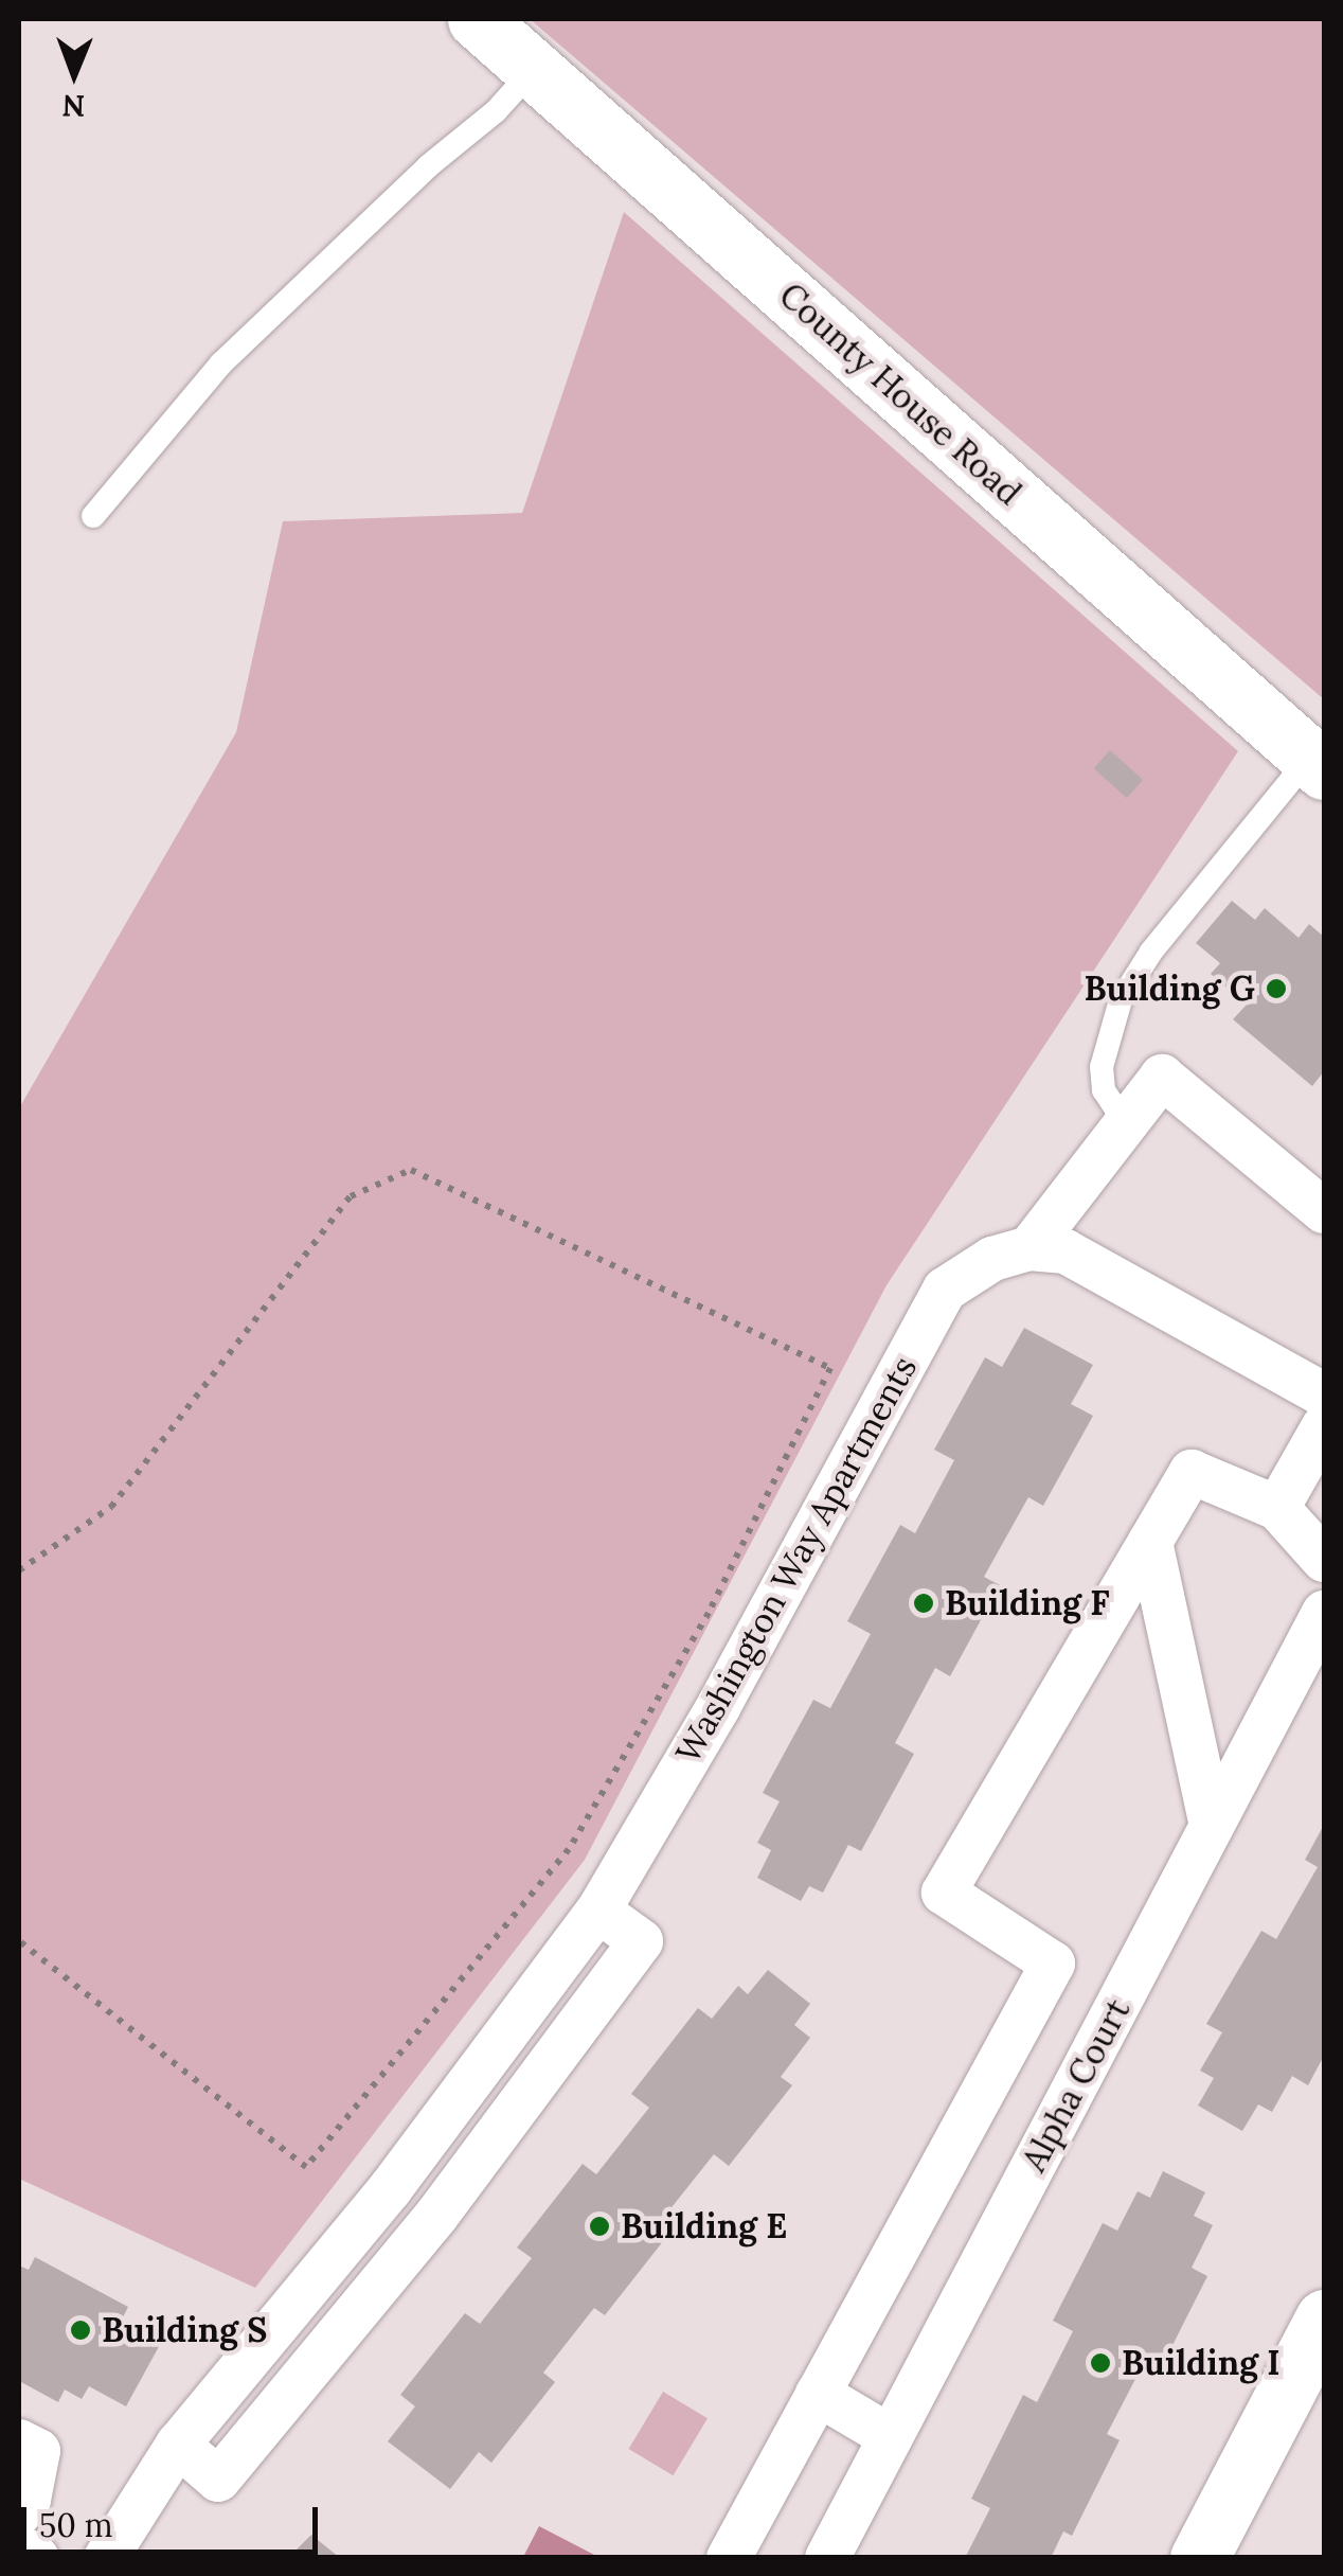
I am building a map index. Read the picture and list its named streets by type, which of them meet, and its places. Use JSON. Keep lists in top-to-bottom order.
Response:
{
  "streets": {
    "main road": ["County House Road"],
    "street": ["Washington Way Apartments", "Alpha Court"]
  },
  "places": [
    "Building G",
    "Building F",
    "Building E",
    "Building S",
    "Building I"
  ],
  "scale_bar": "50 m",
  "north": "bottom"
}
